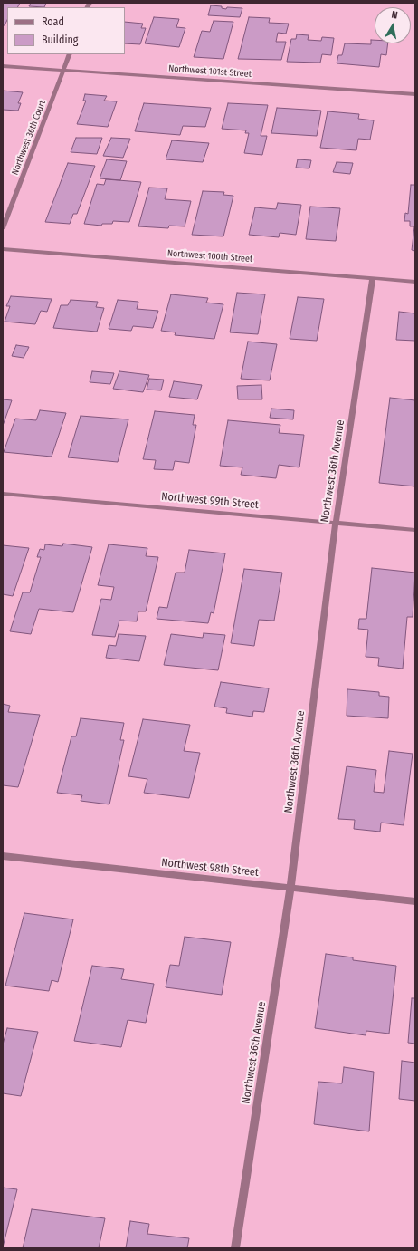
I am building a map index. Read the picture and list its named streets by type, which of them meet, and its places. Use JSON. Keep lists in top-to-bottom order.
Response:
{
  "streets": {
    "street": [
      "Northwest 101st Street",
      "Northwest 36th Court",
      "Northwest 100th Street",
      "Northwest 36th Avenue",
      "Northwest 99th Street",
      "Northwest 98th Street"
    ]
  },
  "crossings": [
    ["Northwest 101st Street", "Northwest 36th Court"],
    ["Northwest 100th Street", "Northwest 36th Avenue"],
    ["Northwest 36th Avenue", "Northwest 99th Street"],
    ["Northwest 36th Avenue", "Northwest 98th Street"]
  ],
  "legend": ["Road", "Building"],
  "north": "top"
}
